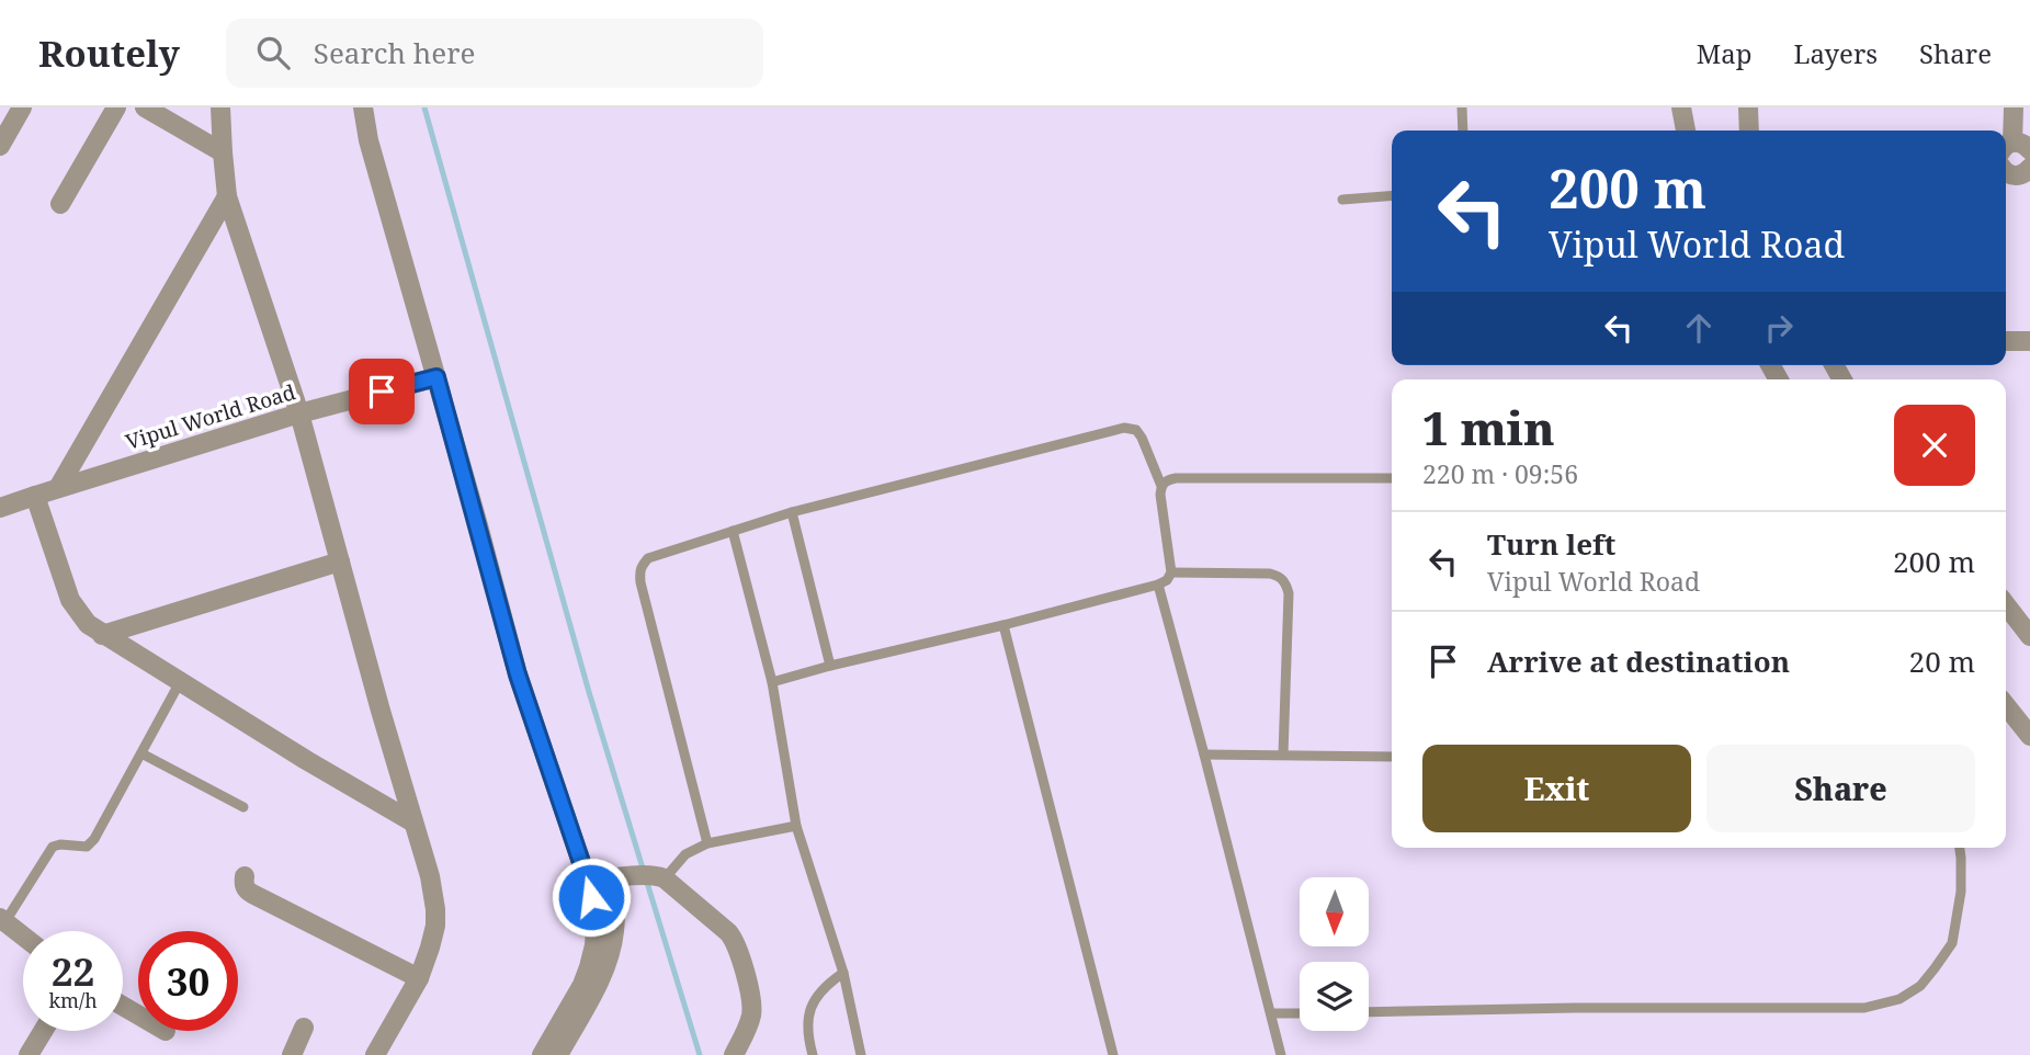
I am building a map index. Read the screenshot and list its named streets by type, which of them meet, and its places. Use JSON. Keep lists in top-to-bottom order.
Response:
{
  "streets": {
    "street": ["Vipul World Road"]
  },
  "north": "bottom",
  "page": {
    "header": "Routely",
    "search": "Search here",
    "nav": ["Map", "Layers", "Share"],
    "turn": ["200 m", "Vipul World Road"],
    "heading": ["1 min", "220 m · 09:56"],
    "list": [
      {
        "name": "Turn left",
        "note": "Vipul World Road",
        "value": "200 m"
      },
      {
        "name": "Arrive at destination",
        "value": "20 m"
      }
    ],
    "buttons": ["Exit", "Share"],
    "speed": "22 km/h",
    "limit": "30"
  }
}
